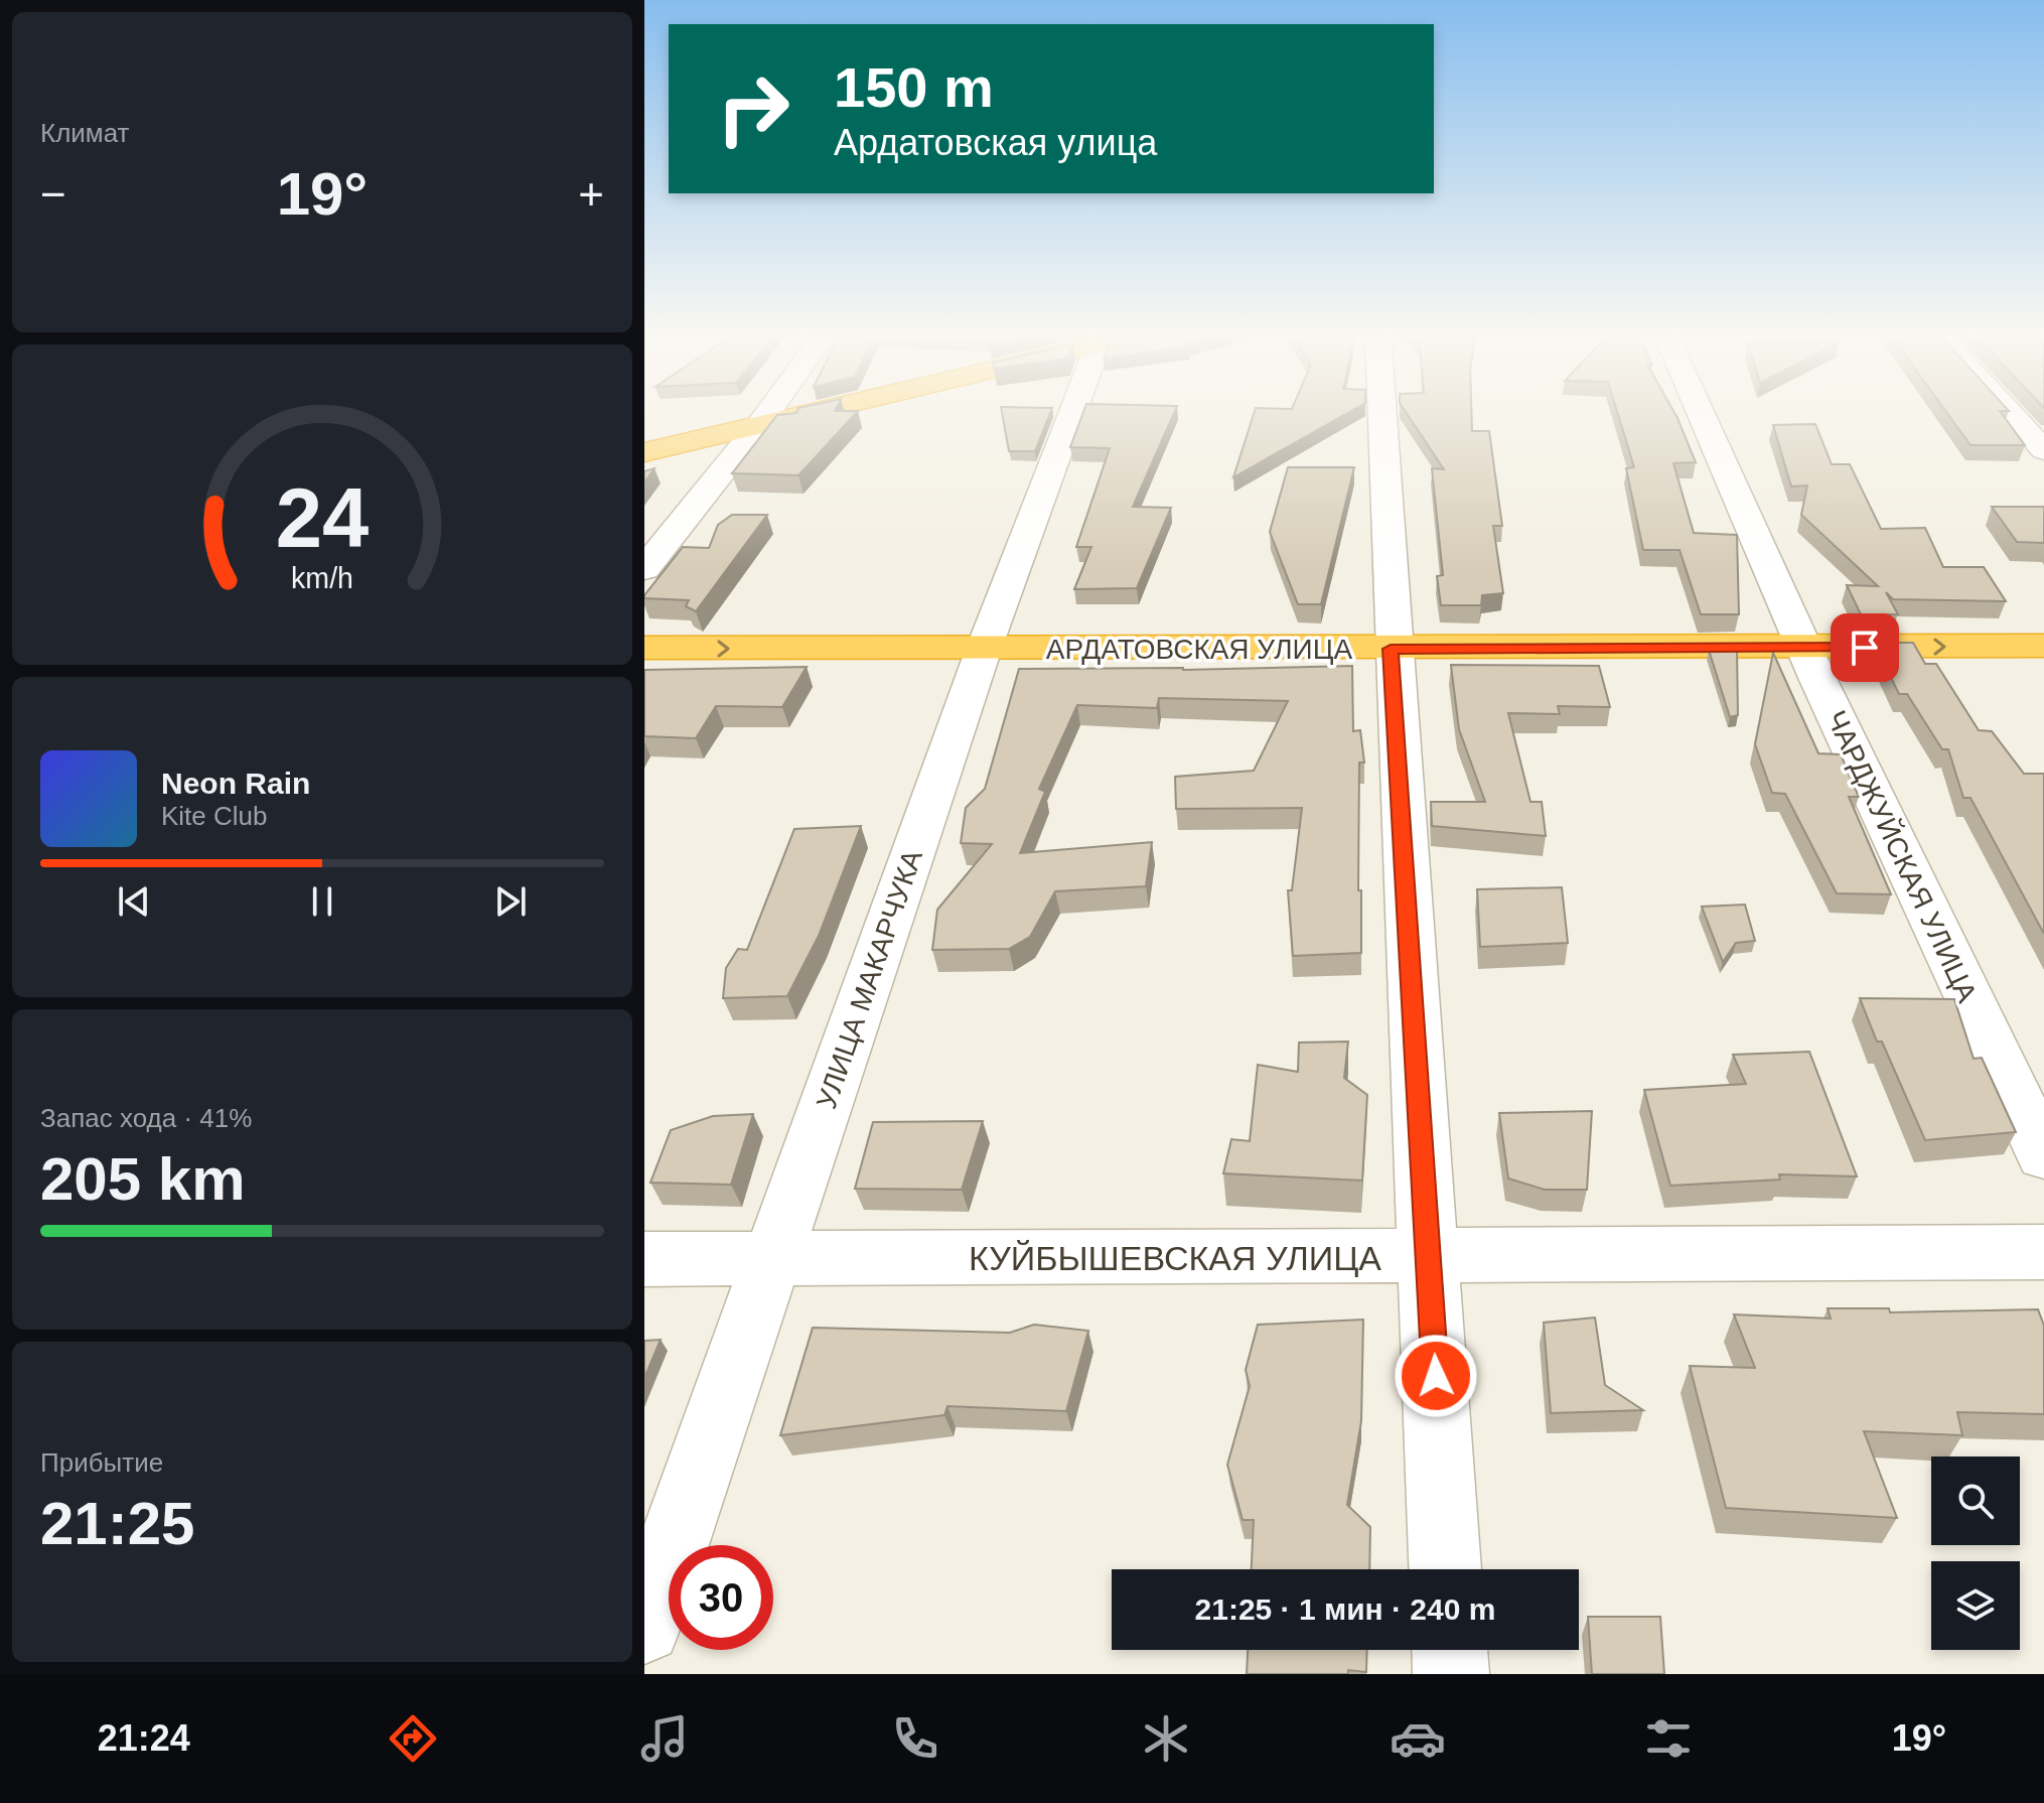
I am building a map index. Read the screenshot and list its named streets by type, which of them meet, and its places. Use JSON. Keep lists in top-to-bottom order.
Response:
{
  "streets": {
    "highway": ["АРДАТОВСКАЯ УЛИЦА"],
    "street": ["ЧАРДЖУЙСКАЯ УЛИЦА", "УЛИЦА МАКАРЧУКА", "КУЙБЫШЕВСКАЯ УЛИЦА"]
  },
  "crossings": [
    ["АРДАТОВСКАЯ УЛИЦА", "ЧАРДЖУЙСКАЯ УЛИЦА"],
    ["АРДАТОВСКАЯ УЛИЦА", "УЛИЦА МАКАРЧУКА"],
    ["УЛИЦА МАКАРЧУКА", "КУЙБЫШЕВСКАЯ УЛИЦА"]
  ],
  "one_way": ["АРДАТОВСКАЯ УЛИЦА"],
  "page": {
    "tile": [
      "Климат",
      ["Запас хода · 41%", "205 km"],
      ["Прибытие", "21:25"]
    ],
    "turn": ["150 m", "Ардатовская улица"],
    "heat": ["−", "19°", "+"],
    "song": ["Neon Rain", "Kite Club"],
    "limit": "30",
    "trip": "21:25 · 1 мин · 240 m",
    "tabs": ["21:24", "19°"],
    "gauge": ["24", "km/h"]
  }
}
